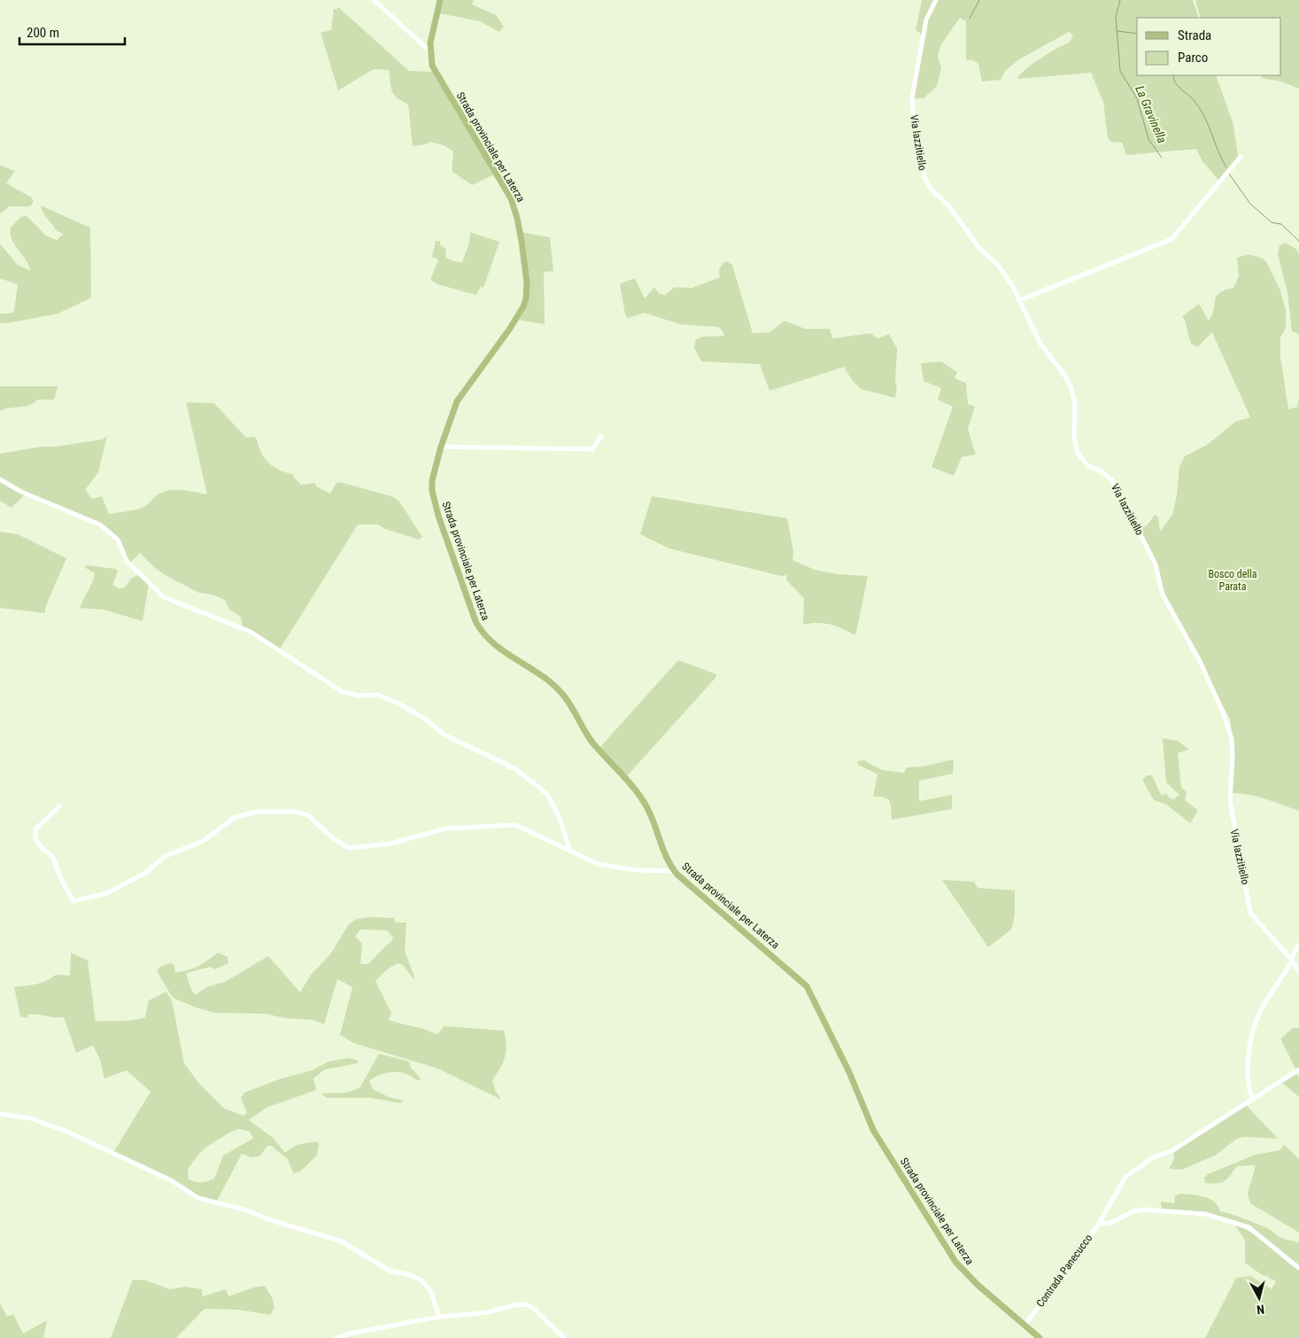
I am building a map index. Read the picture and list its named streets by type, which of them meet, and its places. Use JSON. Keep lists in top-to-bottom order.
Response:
{
  "streets": {
    "main road": ["Strada provinciale per Laterza"],
    "street": ["Via Iazzitiello", "Contrada Panecucco"]
  },
  "crossings": [
    ["Strada provinciale per Laterza", "Contrada Panecucco"]
  ],
  "water": ["La Gravinella"],
  "parks": ["Bosco della Parata"],
  "legend": ["Strada", "Parco"],
  "scale_bar": "200 m",
  "north": "bottom"
}
